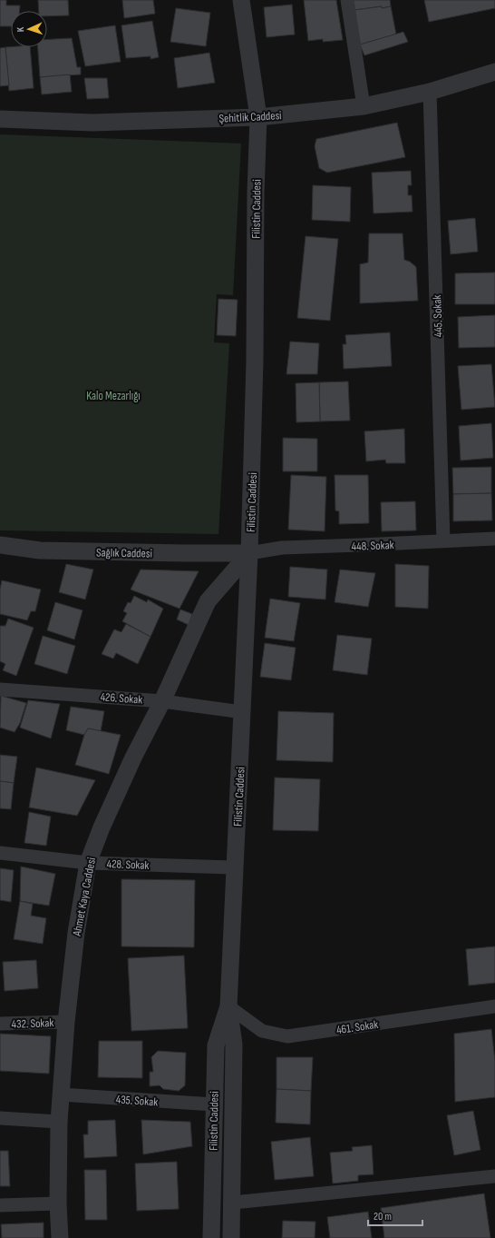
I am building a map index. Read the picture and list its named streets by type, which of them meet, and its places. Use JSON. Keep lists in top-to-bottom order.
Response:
{
  "streets": {
    "street": [
      "Şehitlik Caddesi",
      "Filistin Caddesi",
      "445. Sokak",
      "448. Sokak",
      "Sağlık Caddesi",
      "426. Sokak",
      "428. Sokak",
      "Ahmet Kaya Caddesi",
      "432. Sokak",
      "461. Sokak",
      "435. Sokak"
    ]
  },
  "crossings": [
    ["Şehitlik Caddesi", "Filistin Caddesi"],
    ["Şehitlik Caddesi", "445. Sokak"],
    ["Filistin Caddesi", "448. Sokak"],
    ["Filistin Caddesi", "Sağlık Caddesi"],
    ["Filistin Caddesi", "426. Sokak"],
    ["Filistin Caddesi", "428. Sokak"],
    ["Filistin Caddesi", "Ahmet Kaya Caddesi"],
    ["Filistin Caddesi", "461. Sokak"],
    ["Filistin Caddesi", "435. Sokak"],
    ["445. Sokak", "448. Sokak"],
    ["448. Sokak", "Sağlık Caddesi"],
    ["448. Sokak", "Ahmet Kaya Caddesi"],
    ["Sağlık Caddesi", "Ahmet Kaya Caddesi"],
    ["426. Sokak", "Ahmet Kaya Caddesi"],
    ["428. Sokak", "Ahmet Kaya Caddesi"],
    ["Ahmet Kaya Caddesi", "432. Sokak"],
    ["Ahmet Kaya Caddesi", "435. Sokak"]
  ],
  "parks": ["Kalo Mezarlığı"],
  "scale_bar": "20 m",
  "north": "left"
}
